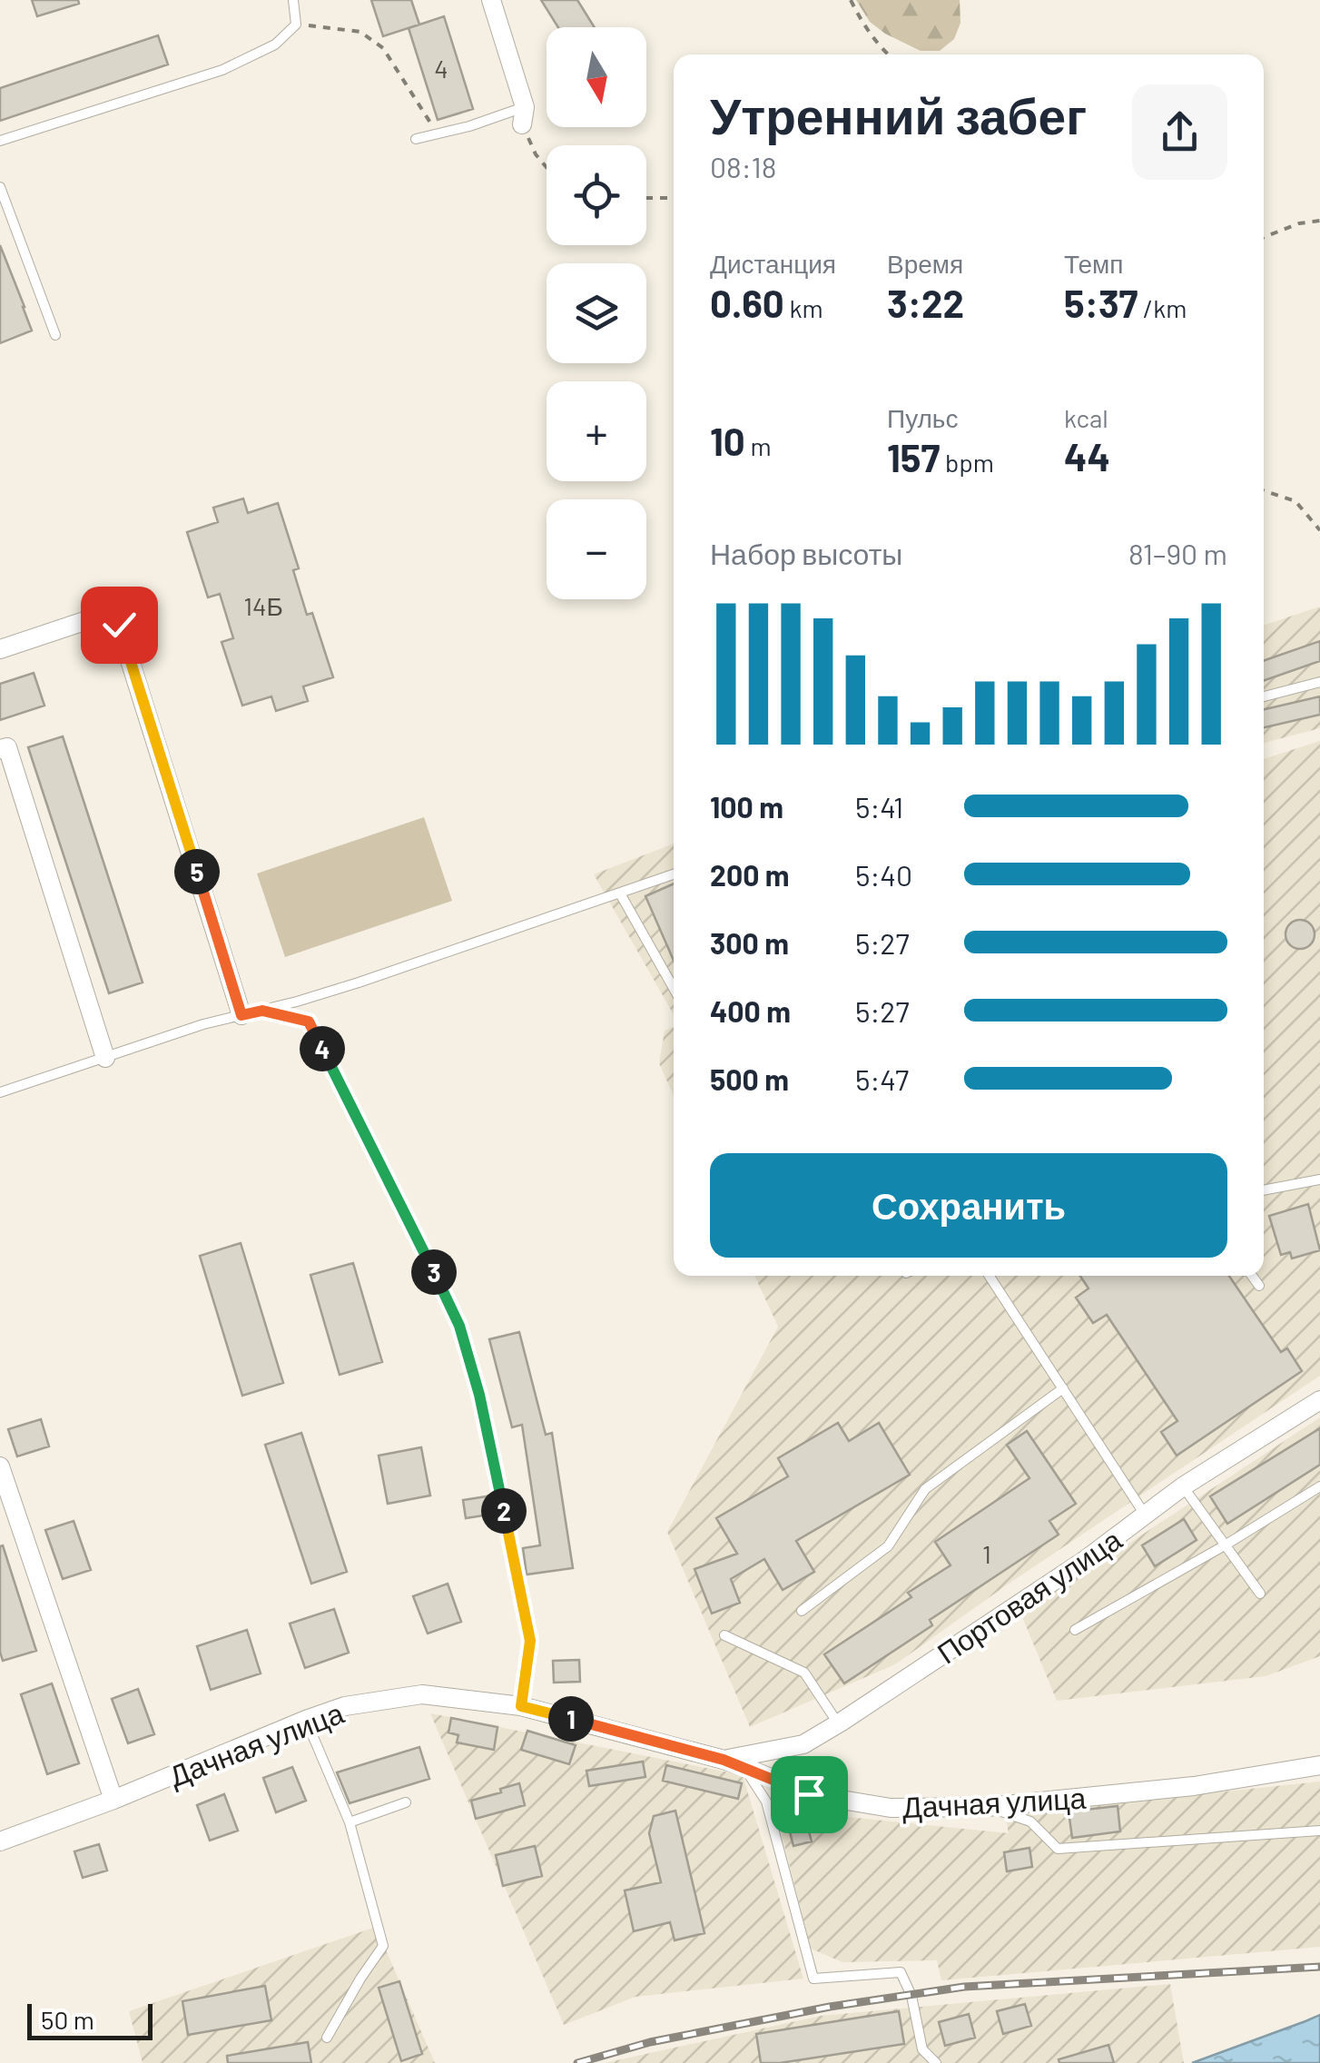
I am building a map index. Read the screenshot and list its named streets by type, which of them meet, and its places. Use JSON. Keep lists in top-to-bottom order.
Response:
{
  "streets": {
    "street": ["Портовая улица", "Дачная улица"]
  },
  "crossings": [
    ["Портовая улица", "Дачная улица"]
  ],
  "house_numbers": ["4", "14Б", "1"],
  "scale_bar": "50 m",
  "north": "bottom",
  "page": {
    "map_buttons": ["+", "−"],
    "heading": ["Утренний забег", "08:18"],
    "stats": [
      ["Дистанция", "0.60 km"],
      ["Время", "3:22"],
      ["Темп", "5:37 /km"],
      ["10 m"],
      ["Пульс", "157 bpm"],
      ["kcal", "44"]
    ],
    "chart": ["Набор высоты", "81–90 m"],
    "list": [
      {
        "name": "100 m",
        "note": "5:41"
      },
      {
        "name": "200 m",
        "note": "5:40"
      },
      {
        "name": "300 m",
        "note": "5:27"
      },
      {
        "name": "400 m",
        "note": "5:27"
      },
      {
        "name": "500 m",
        "note": "5:47"
      }
    ],
    "pins": [
      "5",
      "4",
      "3",
      "2",
      "1"
    ],
    "buttons": "Сохранить",
    "scale": "50 m"
  }
}
